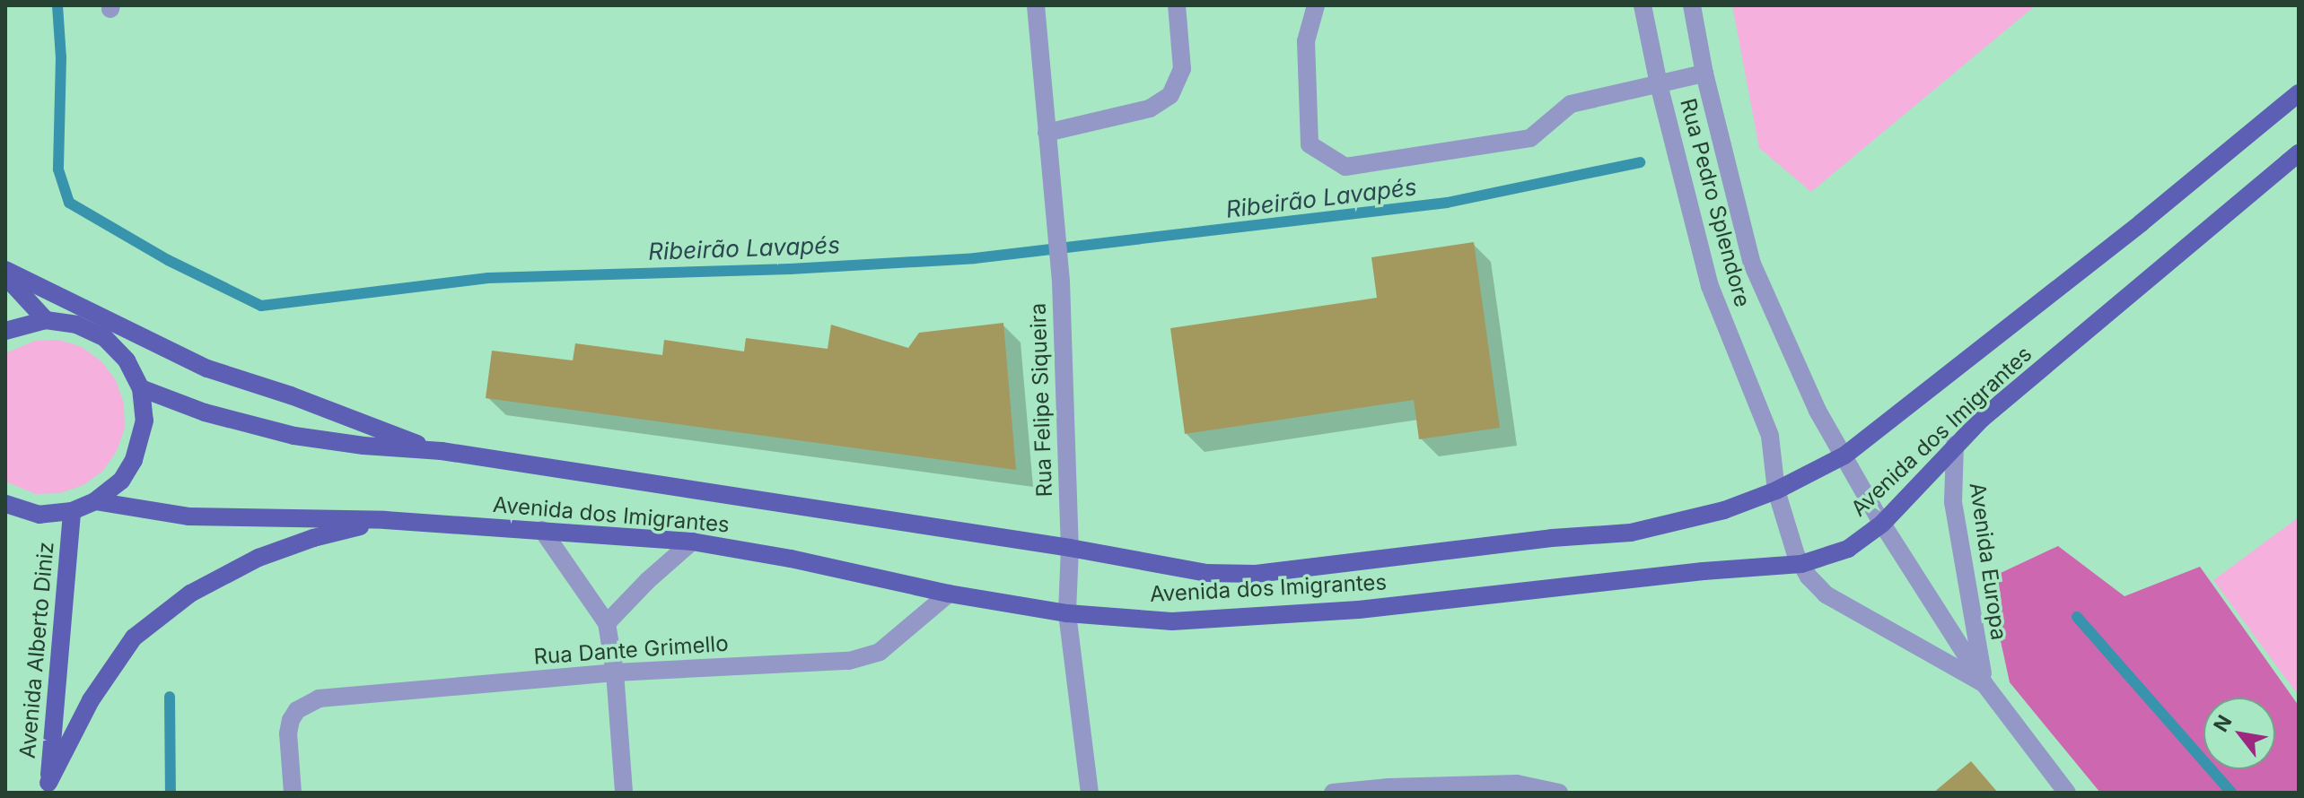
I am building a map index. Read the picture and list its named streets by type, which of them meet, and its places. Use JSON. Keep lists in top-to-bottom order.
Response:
{
  "streets": {
    "main road": ["Avenida dos Imigrantes", "Avenida Alberto Diniz"],
    "street": [
      "Rua Pedro Splendore",
      "Rua Felipe Siqueira",
      "Avenida Europa",
      "Rua Dante Grimello"
    ]
  },
  "crossings": [
    ["Rua Pedro Splendore", "Avenida dos Imigrantes"],
    ["Rua Pedro Splendore", "Avenida Europa"],
    ["Rua Felipe Siqueira", "Avenida dos Imigrantes"],
    ["Avenida dos Imigrantes", "Avenida Europa"],
    ["Avenida dos Imigrantes", "Rua Dante Grimello"]
  ],
  "water": ["Ribeirão Lavapés"],
  "north": "top left"
}
